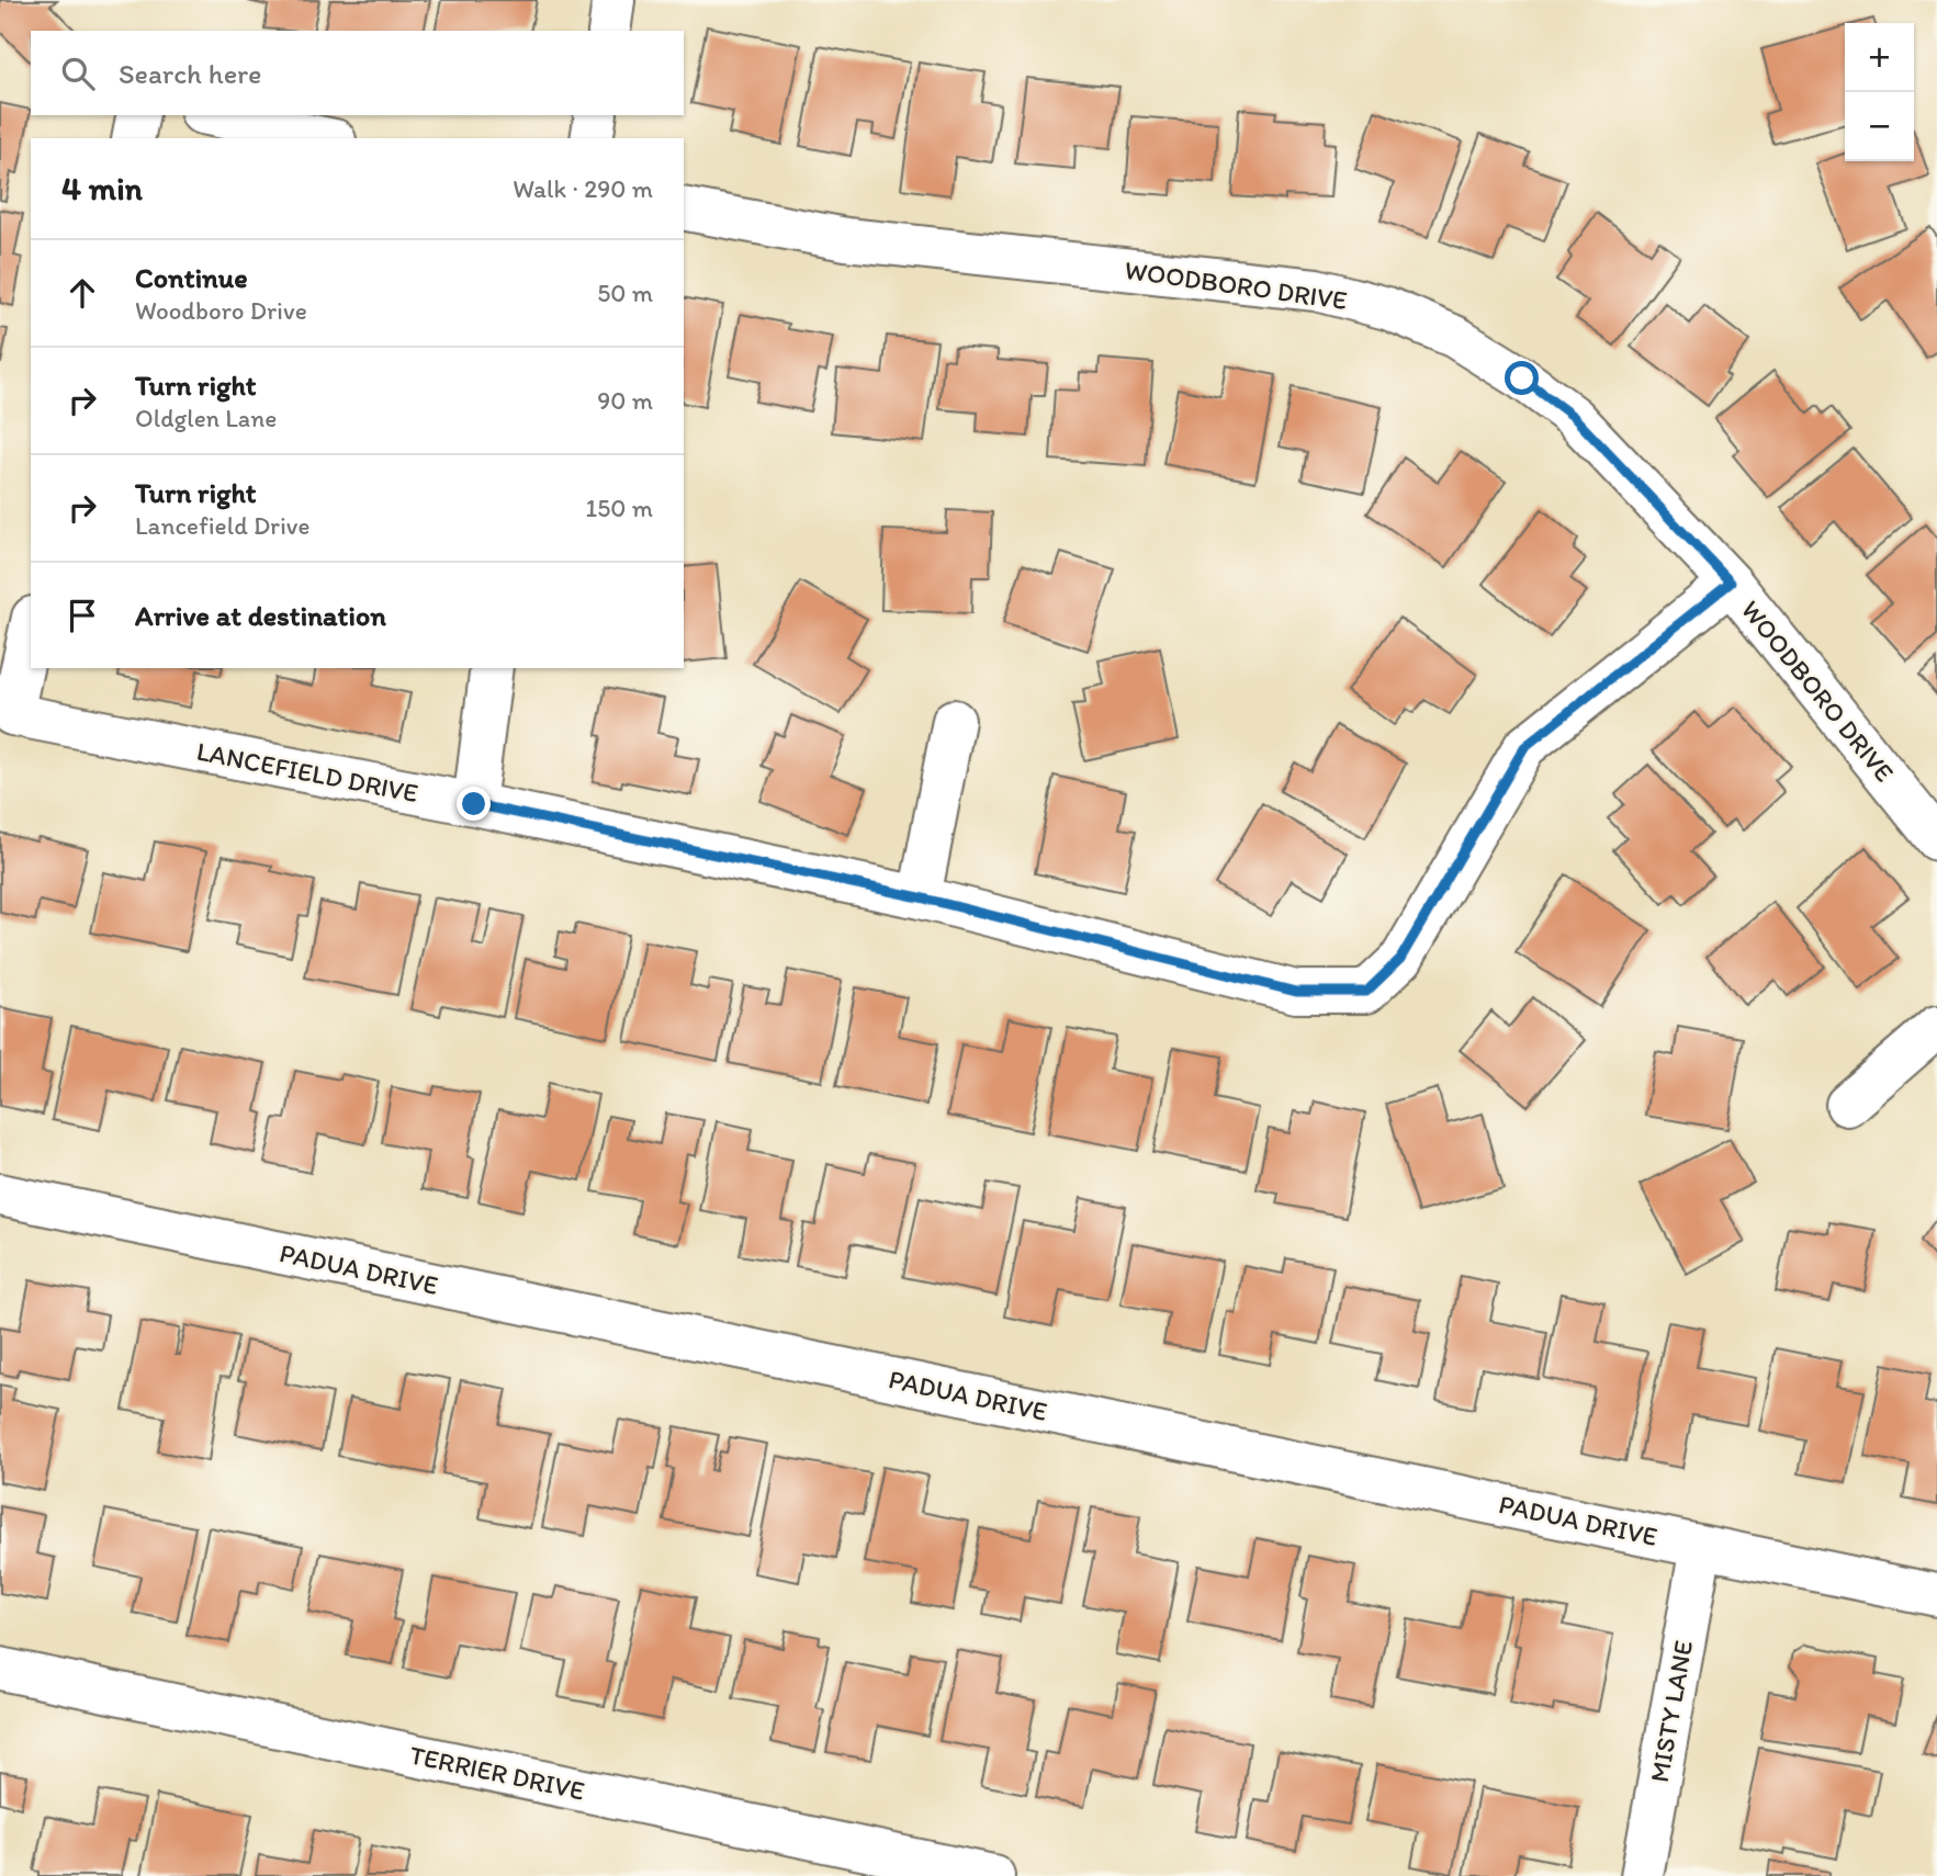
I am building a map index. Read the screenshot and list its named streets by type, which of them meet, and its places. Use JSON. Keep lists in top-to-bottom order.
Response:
{
  "streets": {
    "street": [
      "WOODBORO DRIVE",
      "LANCEFIELD DRIVE",
      "PADUA DRIVE",
      "MISTY LANE",
      "TERRIER DRIVE"
    ]
  },
  "crossings": [
    ["WOODBORO DRIVE", "LANCEFIELD DRIVE"],
    ["PADUA DRIVE", "MISTY LANE"]
  ],
  "page": {
    "map_buttons": ["+", "−"],
    "search": "Search here",
    "heading": ["4 min", "Walk · 290 m"],
    "list": [
      ["Continue", "Woodboro Drive", "50 m"],
      ["Turn right", "Oldglen Lane", "90 m"],
      ["Turn right", "Lancefield Drive", "150 m"],
      "Arrive at destination"
    ]
  }
}
